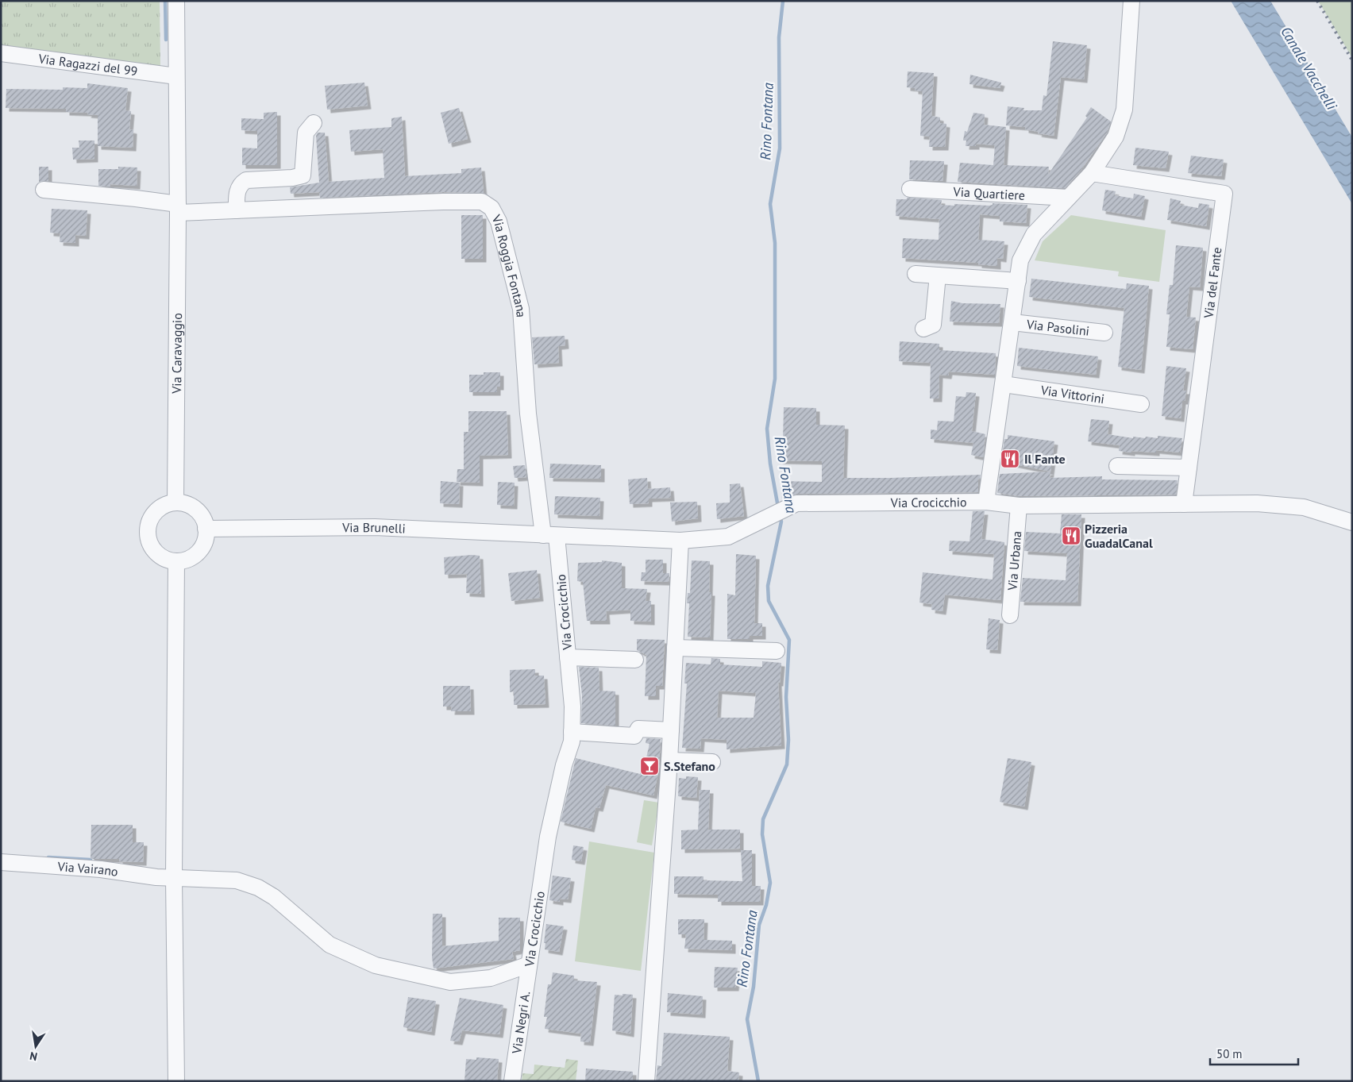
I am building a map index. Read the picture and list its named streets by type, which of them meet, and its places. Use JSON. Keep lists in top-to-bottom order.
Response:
{
  "streets": {
    "street": [
      "Via Ragazzi del 99",
      "Via Quartiere",
      "Via Roggia Fontana",
      "Via del Fante",
      "Via Pasolini",
      "Via Caravaggio",
      "Via Vittorini",
      "Via Crocicchio",
      "Via Brunelli",
      "Via Urbana",
      "Via Vairano",
      "Via Negri A."
    ]
  },
  "crossings": [
    ["Via Ragazzi del 99", "Via Caravaggio"],
    ["Via Roggia Fontana", "Via Caravaggio"],
    ["Via Roggia Fontana", "Via Crocicchio"],
    ["Via Roggia Fontana", "Via Brunelli"],
    ["Via del Fante", "Via Crocicchio"],
    ["Via Caravaggio", "Via Brunelli"],
    ["Via Crocicchio", "Via Brunelli"],
    ["Via Crocicchio", "Via Urbana"],
    ["Via Crocicchio", "Via Vairano"],
    ["Via Crocicchio", "Via Negri A."]
  ],
  "water": ["Canale Vacchelli", "Rino Fontana"],
  "places": {
    "restaurant": ["Il Fante", "Pizzeria GuadalCanal"],
    "bar": ["S.Stefano"]
  },
  "scale_bar": "50 m",
  "north": "bottom"
}
